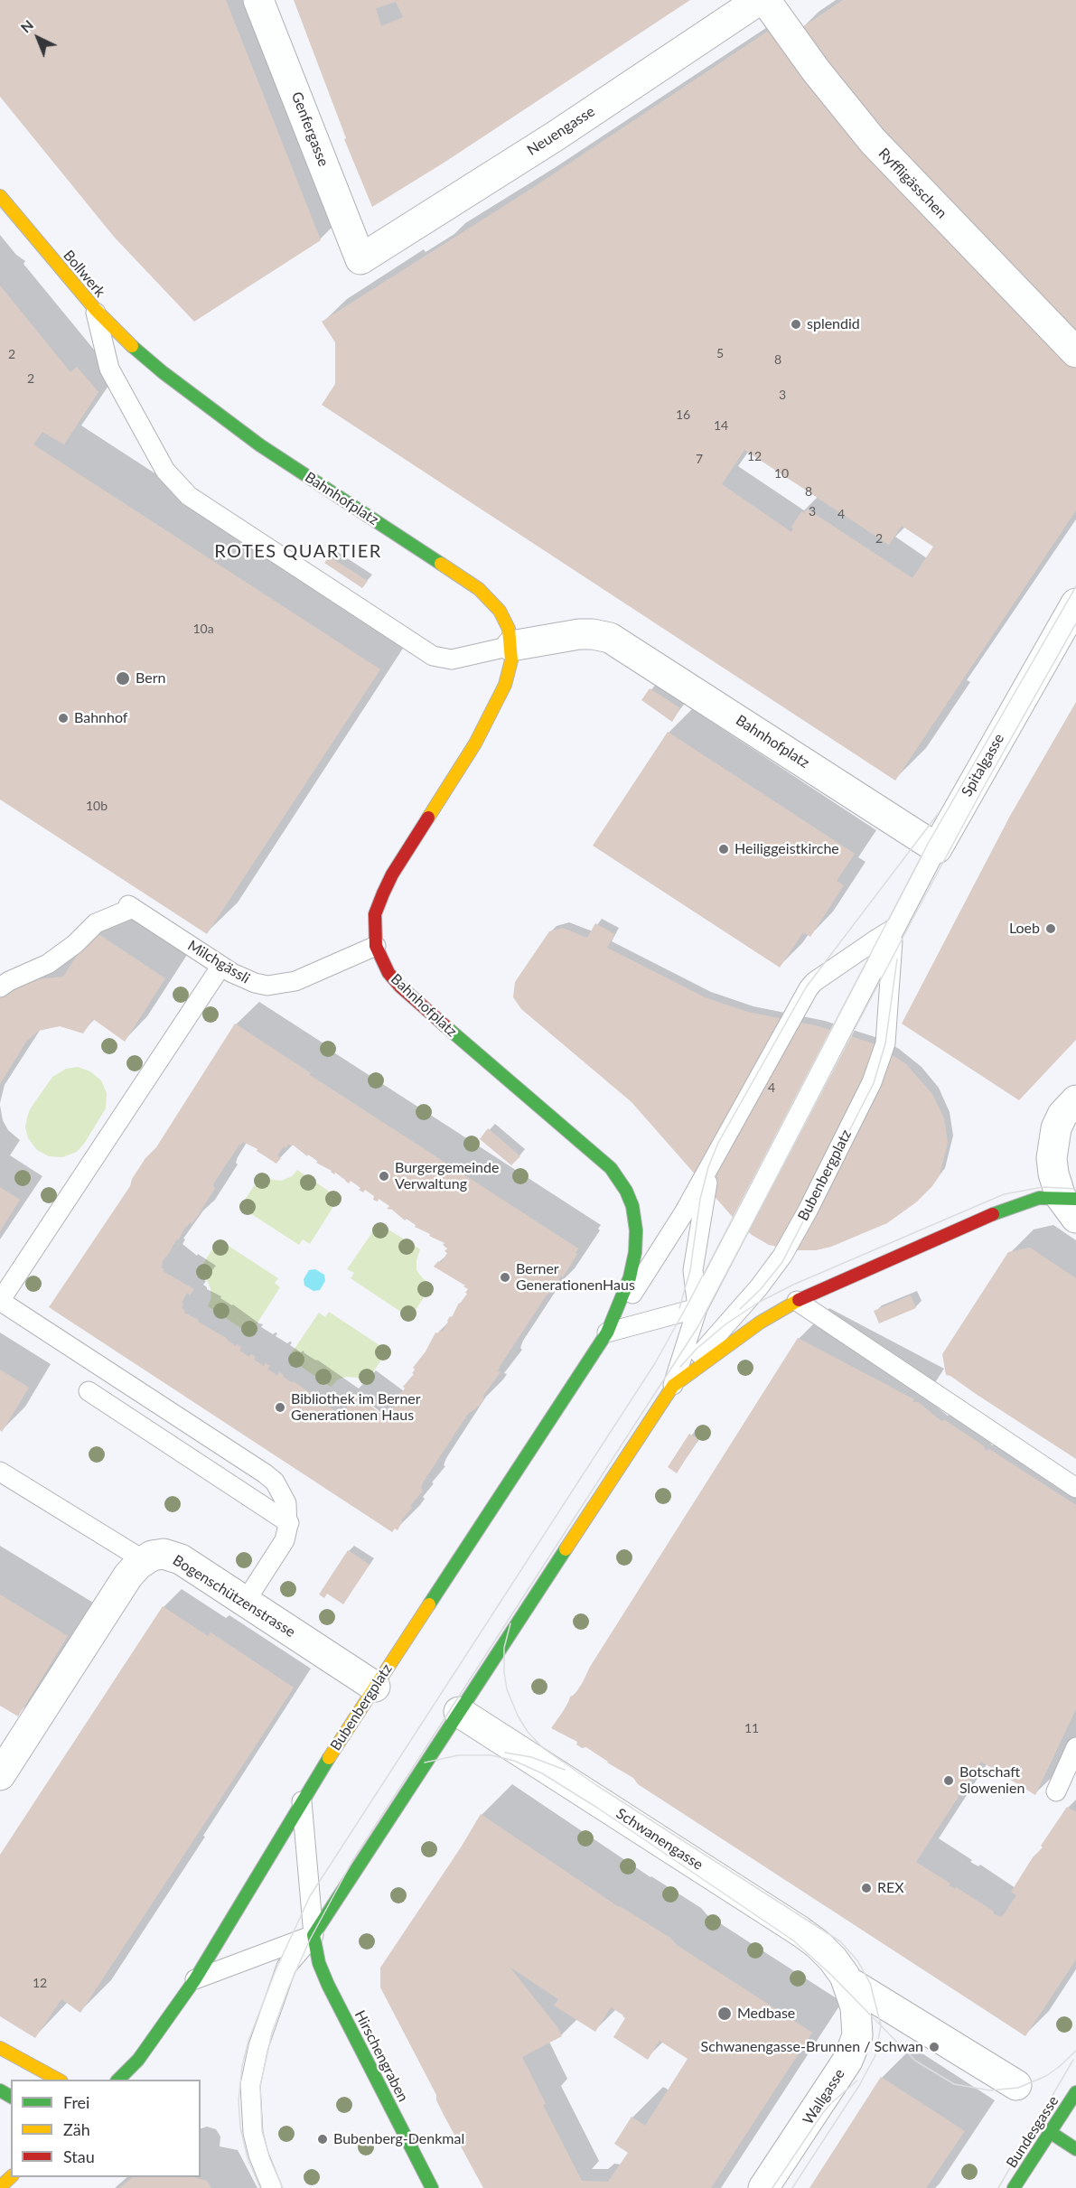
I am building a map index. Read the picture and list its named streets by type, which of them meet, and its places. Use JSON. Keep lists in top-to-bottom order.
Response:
{
  "streets": {
    "main road": [
      "Bollwerk",
      "Bahnhofplatz",
      "Bubenbergplatz",
      "Hirschengraben",
      "Bundesgasse"
    ],
    "street": [
      "Genfergasse",
      "Neuengasse",
      "Ryffligässchen",
      "Spitalgasse",
      "Bogenschützenstrasse",
      "Schwanengasse",
      "Wallgasse"
    ],
    "lane": ["Milchgässli"]
  },
  "crossings": [
    ["Genfergasse", "Neuengasse"],
    ["Bollwerk", "Bahnhofplatz"],
    ["Bahnhofplatz", "Spitalgasse"],
    ["Bahnhofplatz", "Milchgässli"],
    ["Bahnhofplatz", "Bubenbergplatz"],
    ["Spitalgasse", "Bubenbergplatz"],
    ["Bubenbergplatz", "Bogenschützenstrasse"],
    ["Bubenbergplatz", "Schwanengasse"],
    ["Bubenbergplatz", "Hirschengraben"],
    ["Schwanengasse", "Wallgasse"]
  ],
  "districts": ["ROTES QUARTIER"],
  "places": [
    "splendid",
    "Bern",
    "Bahnhof",
    "Heiliggeistkirche",
    "Loeb",
    "Burgergemeinde Verwaltung",
    "Berner GenerationenHaus",
    "Bibliothek im Berner Generationen Haus",
    "Botschaft Slowenien",
    "REX",
    "Medbase",
    "Schwanengasse-Brunnen / Schwan",
    "Bubenberg-Denkmal"
  ],
  "house_numbers": [
    "5",
    "2",
    "8",
    "2",
    "3",
    "16",
    "14",
    "12",
    "7",
    "10",
    "8",
    "3",
    "4",
    "2",
    "10a",
    "10b",
    "4",
    "11",
    "12"
  ],
  "legend": ["Frei", "Zäh", "Stau"],
  "north": "top left"
}
